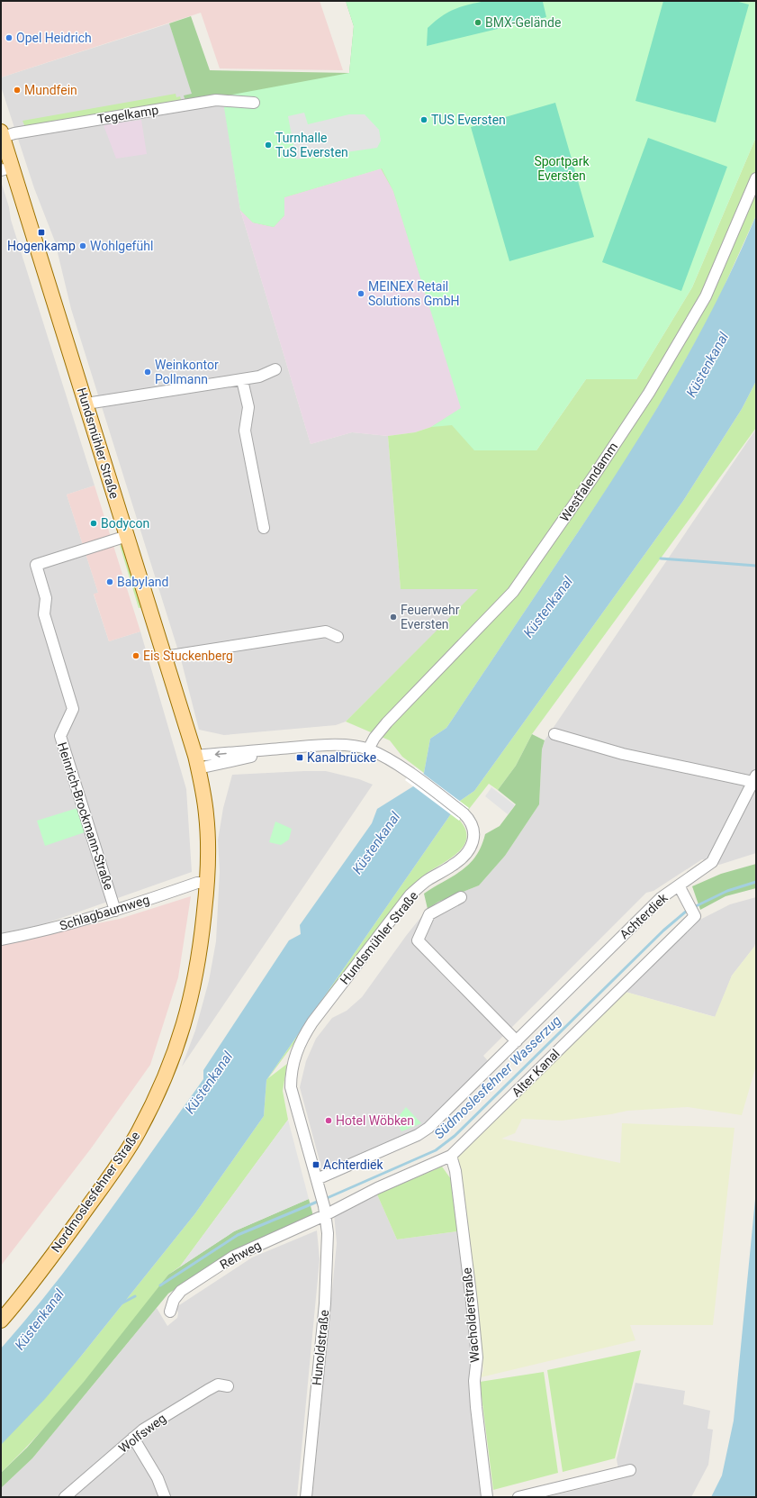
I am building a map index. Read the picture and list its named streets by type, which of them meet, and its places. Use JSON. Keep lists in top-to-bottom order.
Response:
{
  "streets": {
    "main road": ["Hundsmühler Straße", "Nordmoslesfehner Straße"],
    "street": [
      "Tegelkamp",
      "Westfalendamm",
      "Heinrich-Brockmann-Straße",
      "Schlagbaumweg",
      "Achterdiek",
      "Alter Kanal",
      "Rehweg",
      "Wacholderstraße",
      "Hunoldstraße",
      "Wolfsweg"
    ]
  },
  "crossings": [
    ["Tegelkamp", "Hundsmühler Straße"],
    ["Hundsmühler Straße", "Westfalendamm"],
    ["Hundsmühler Straße", "Heinrich-Brockmann-Straße"],
    ["Hundsmühler Straße", "Achterdiek"],
    ["Hundsmühler Straße", "Alter Kanal"],
    ["Hundsmühler Straße", "Nordmoslesfehner Straße"],
    ["Hundsmühler Straße", "Rehweg"],
    ["Hundsmühler Straße", "Hunoldstraße"],
    ["Heinrich-Brockmann-Straße", "Schlagbaumweg"],
    ["Schlagbaumweg", "Nordmoslesfehner Straße"],
    ["Achterdiek", "Alter Kanal"],
    ["Alter Kanal", "Rehweg"],
    ["Alter Kanal", "Wacholderstraße"],
    ["Alter Kanal", "Hunoldstraße"],
    ["Rehweg", "Hunoldstraße"]
  ],
  "water": ["Küstenkanal", "Südmoslesfehner Wasserzug"],
  "parks": ["Sportpark Eversten"],
  "places": {
    "other": [
      "BMX-Gelände",
      "Opel Heidrich",
      "Mundfein",
      "TUS Eversten",
      "Turnhalle TuS Eversten",
      "Wohlgefühl",
      "MEINEX Retail Solutions GmbH",
      "Weinkontor Pollmann",
      "Bodycon",
      "Babyland",
      "Feuerwehr Eversten",
      "Eis Stuckenberg",
      "Hotel Wöbken"
    ],
    "transit": ["Hogenkamp", "Kanalbrücke", "Achterdiek"]
  }
}
